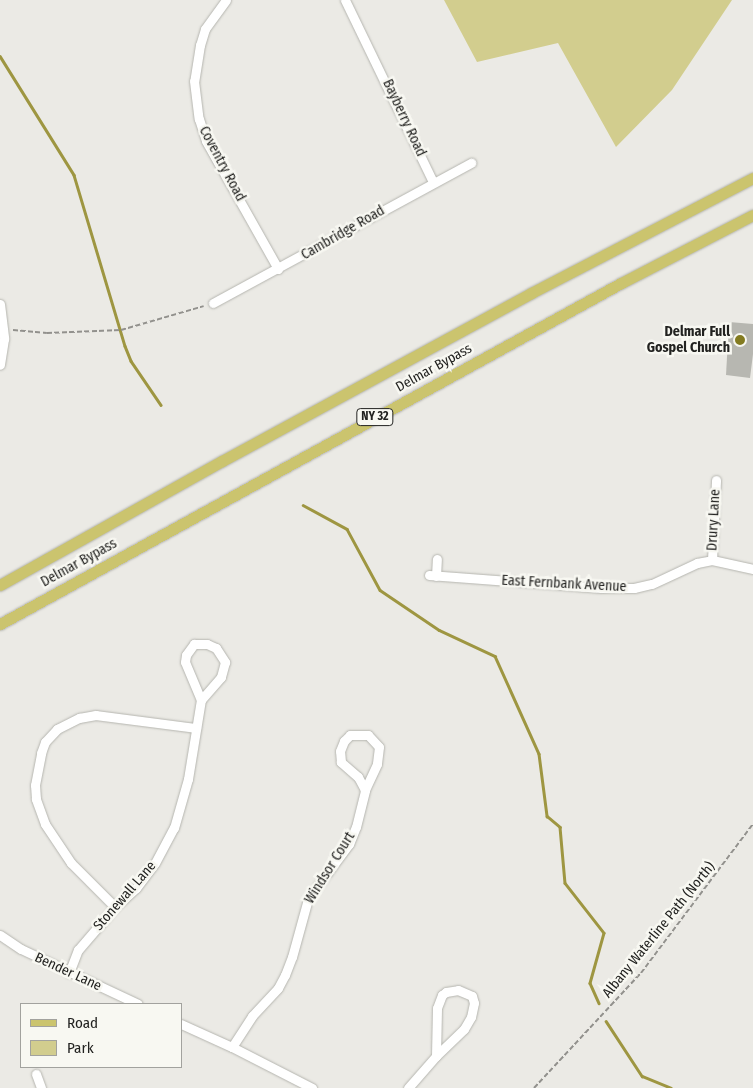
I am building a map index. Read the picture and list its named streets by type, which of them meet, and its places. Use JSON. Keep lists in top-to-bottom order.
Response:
{
  "streets": {
    "main road": ["Delmar Bypass", "NY 32"],
    "street": [
      "Bayberry Road",
      "Coventry Road",
      "Cambridge Road",
      "Drury Lane",
      "East Fernbank Avenue",
      "Windsor Court",
      "Stonewall Lane",
      "Bender Lane"
    ],
    "path": ["Albany Waterline Path (North)"]
  },
  "crossings": [
    ["Bayberry Road", "Cambridge Road"],
    ["Coventry Road", "Cambridge Road"],
    ["Drury Lane", "East Fernbank Avenue"],
    ["Stonewall Lane", "Bender Lane"]
  ],
  "places": ["Delmar Full Gospel Church"],
  "legend": ["Road", "Park"]
}
